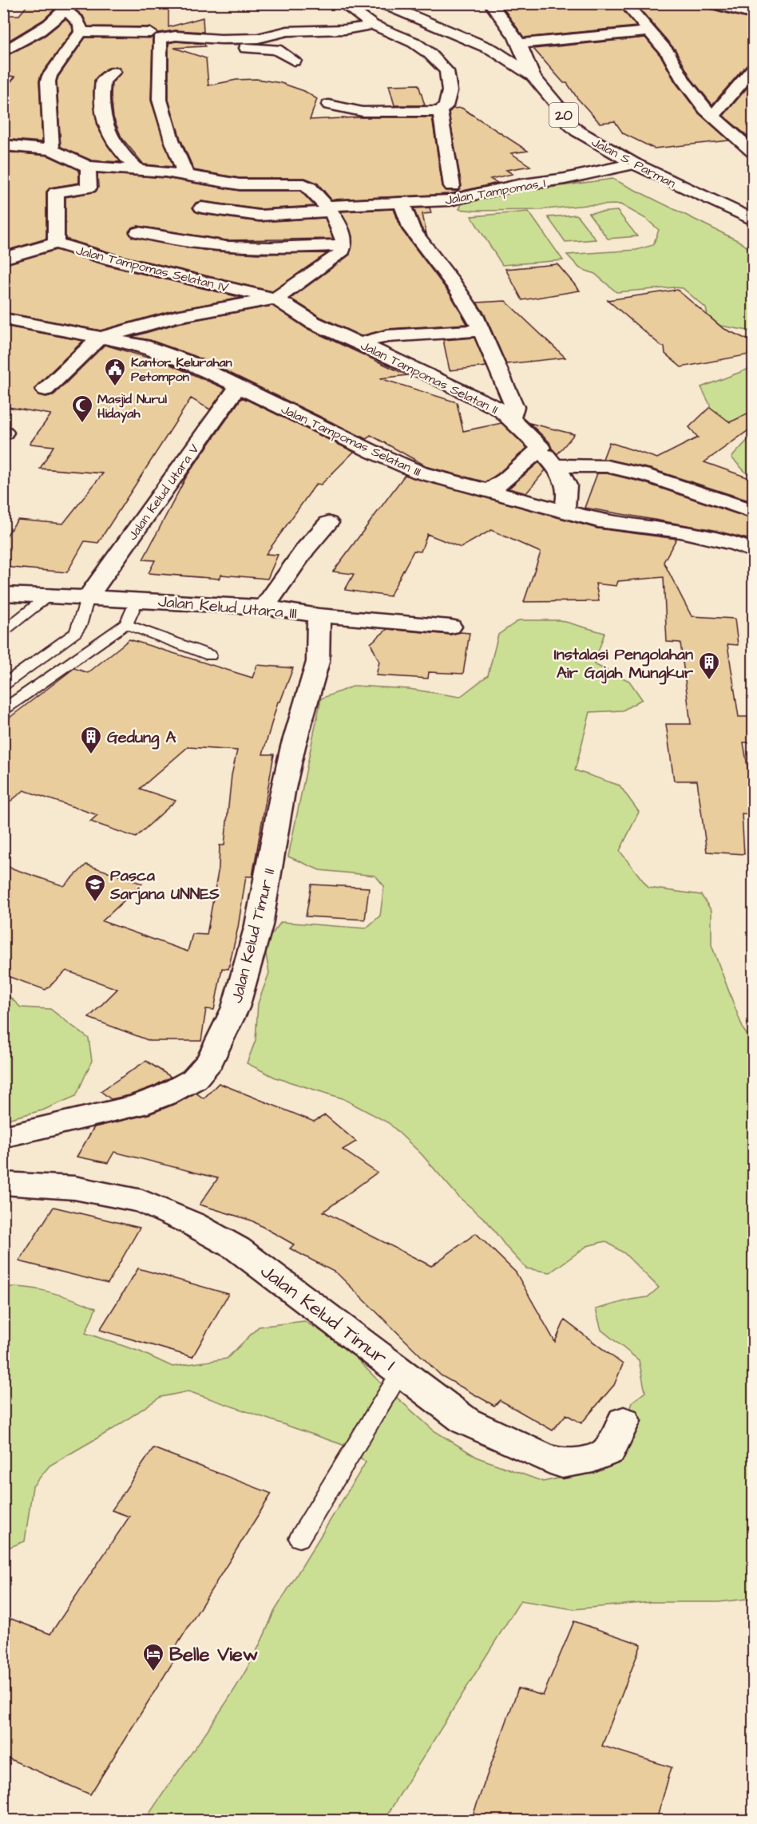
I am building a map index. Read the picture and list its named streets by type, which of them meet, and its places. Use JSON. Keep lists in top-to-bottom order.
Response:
{
  "streets": {
    "main road": [
      "20",
      "Jalan S. Parman",
      "Jalan Tampomas I",
      "Jalan Tampomas Selatan IV",
      "Jalan Tampomas Selatan II",
      "Jalan Tampomas Selatan III",
      "Jalan Kelud Utara V",
      "Jalan Kelud Utara III",
      "Jalan Kelud Timur II",
      "Jalan Kelud Timur I"
    ]
  },
  "crossings": [
    ["Jalan S. Parman", "Jalan Tampomas I"],
    ["Jalan Tampomas Selatan IV", "Jalan Tampomas Selatan II"],
    ["Jalan Tampomas Selatan II", "Jalan Tampomas Selatan III"],
    ["Jalan Tampomas Selatan III", "Jalan Kelud Utara V"],
    ["Jalan Kelud Utara V", "Jalan Kelud Utara III"],
    ["Jalan Kelud Utara III", "Jalan Kelud Timur II"]
  ],
  "places": {
    "public building": ["Kantor Kelurahan Petompon"],
    "mosque": ["Masjid Nurul Hidayah"],
    "building": ["Instalasi Pengolahan Air Gajah Mungkur", "Gedung A"],
    "school or university": ["Pasca Sarjana UNNES"],
    "hotel": ["Belle View"]
  }
}
